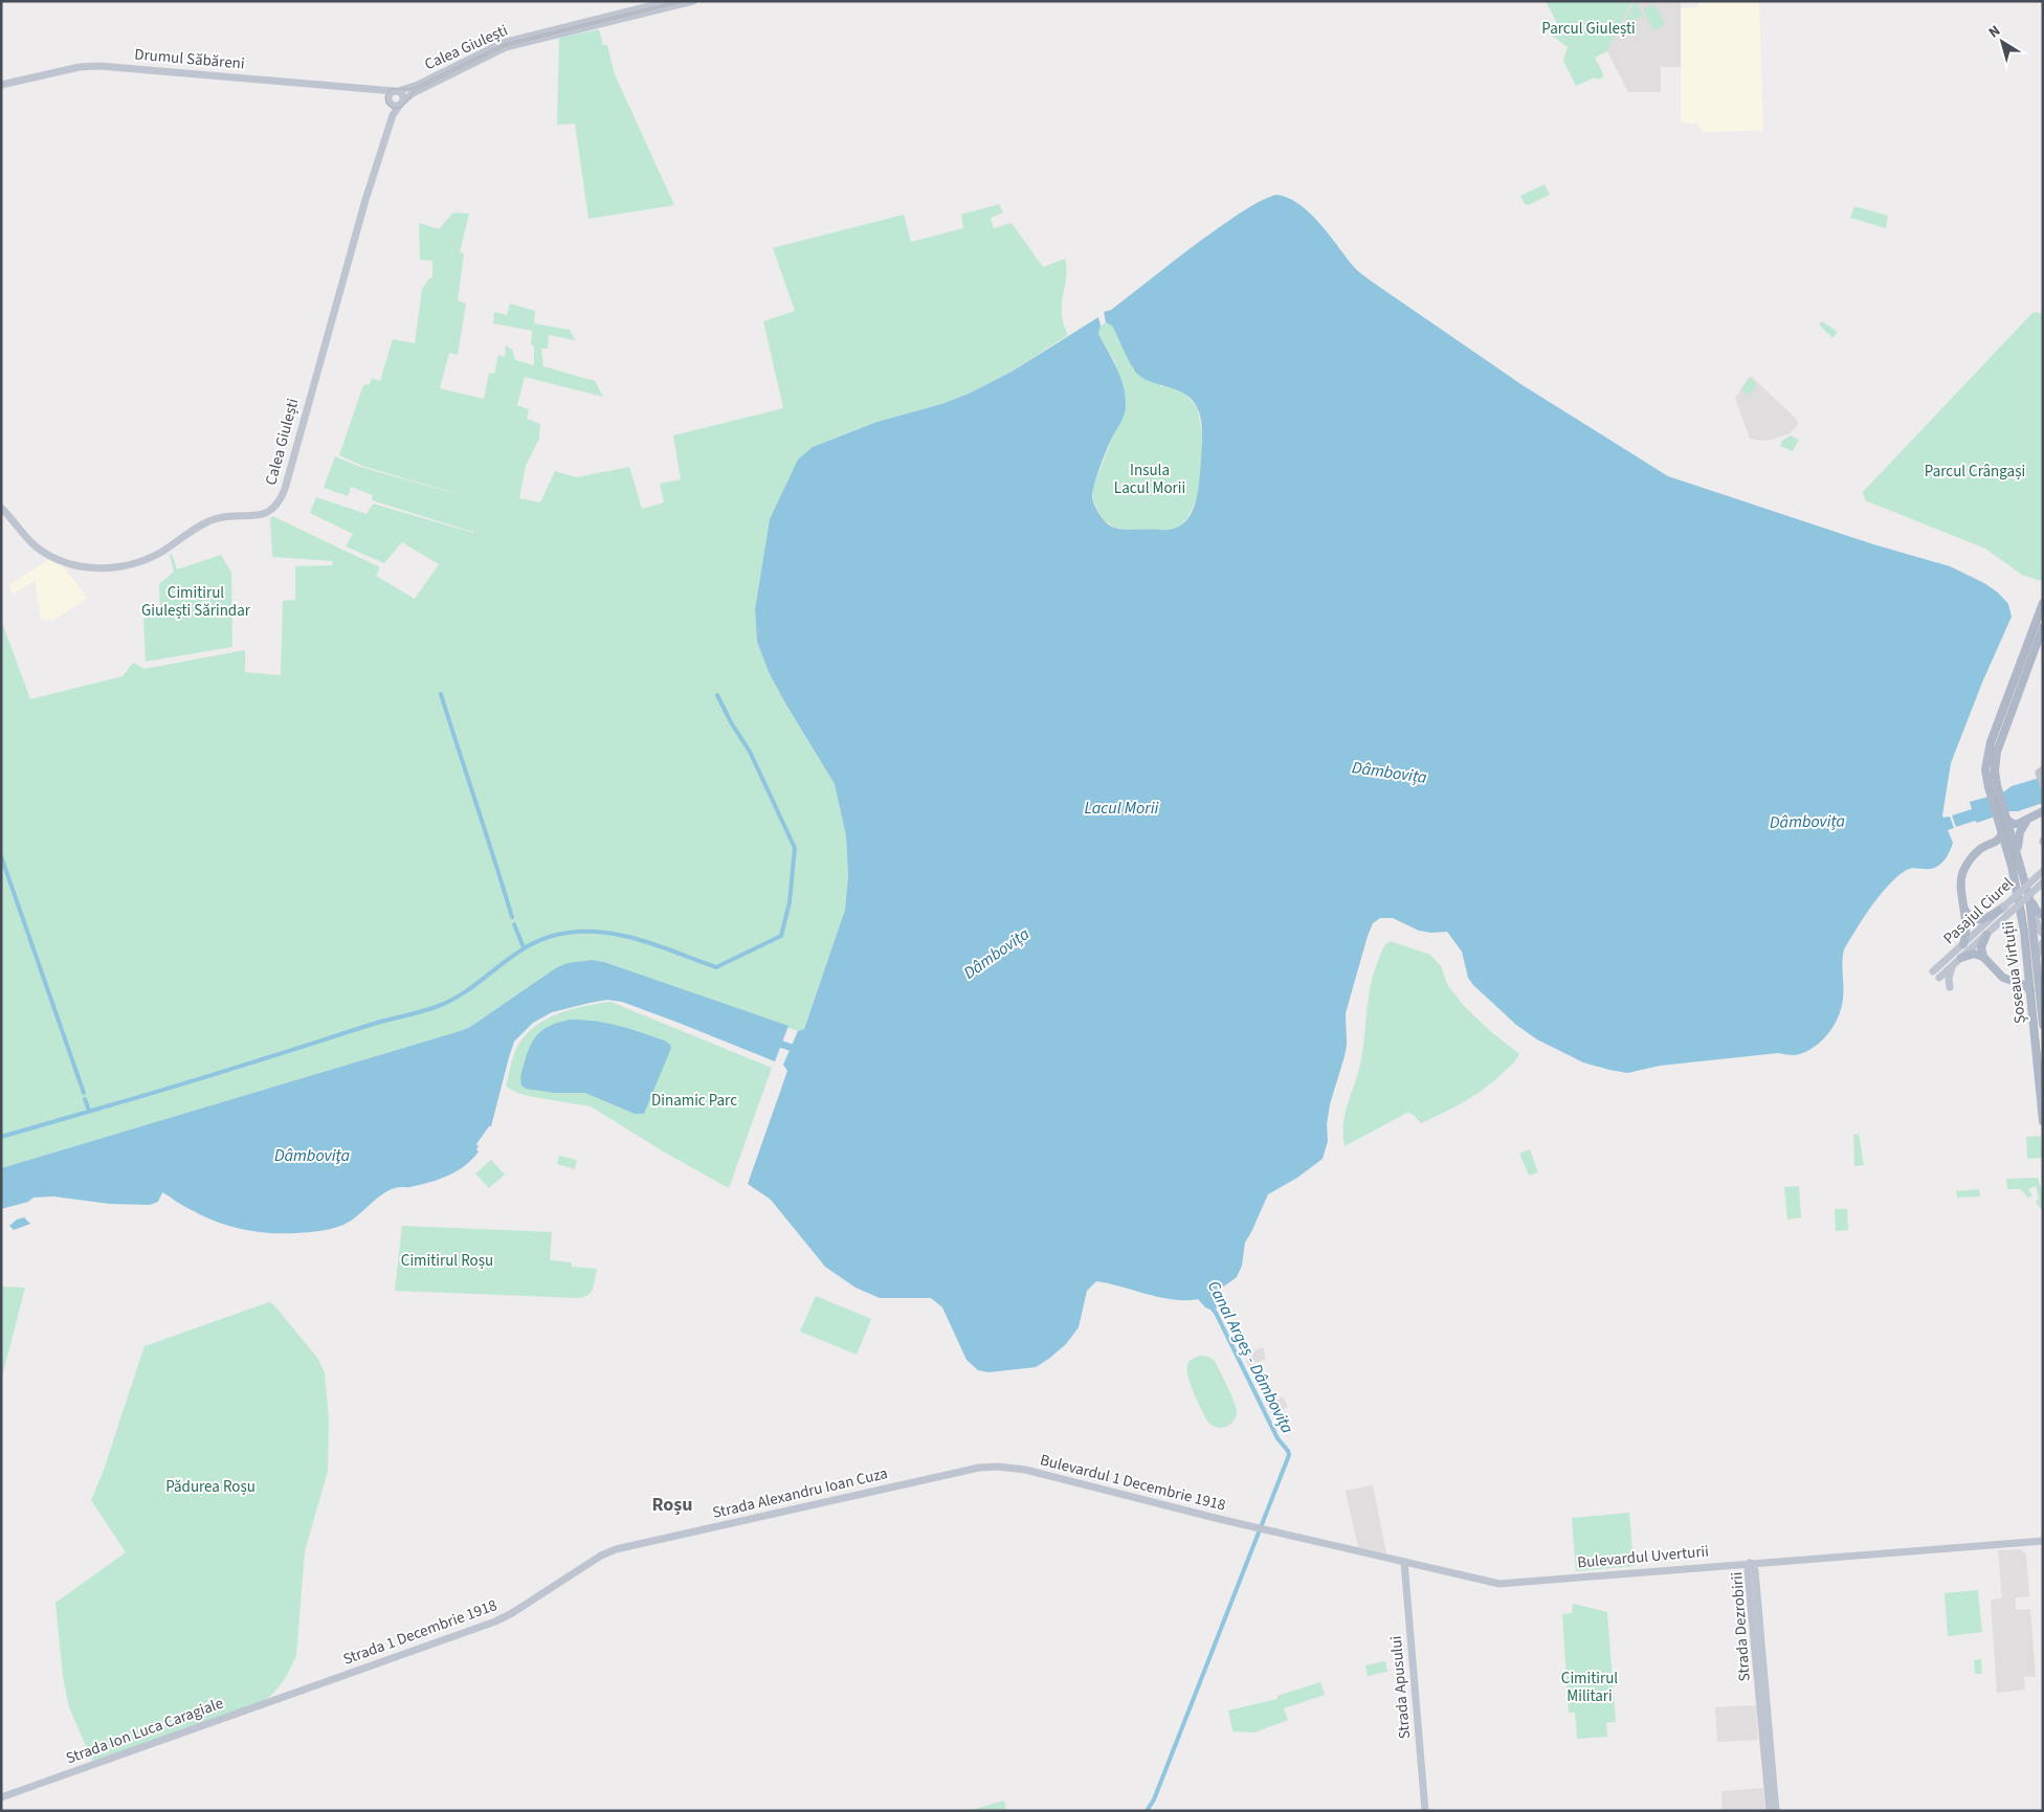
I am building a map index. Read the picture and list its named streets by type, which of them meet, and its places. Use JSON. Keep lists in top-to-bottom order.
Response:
{
  "streets": {
    "main road": [
      "Calea Giulești",
      "Drumul Săbăreni",
      "Pasajul Ciurel",
      "Șoseaua Virtuții",
      "Bulevardul 1 Decembrie 1918",
      "Strada Alexandru Ioan Cuza",
      "Bulevardul Uverturii",
      "Strada Dezrobirii",
      "Strada 1 Decembrie 1918",
      "Strada Apusului",
      "Strada Ion Luca Caragiale"
    ]
  },
  "crossings": [
    ["Calea Giulești", "Drumul Săbăreni"],
    ["Bulevardul 1 Decembrie 1918", "Strada Alexandru Ioan Cuza"],
    ["Bulevardul 1 Decembrie 1918", "Bulevardul Uverturii"],
    ["Strada Alexandru Ioan Cuza", "Strada 1 Decembrie 1918"],
    ["Bulevardul Uverturii", "Strada Dezrobirii"],
    ["Bulevardul Uverturii", "Strada Apusului"],
    ["Strada 1 Decembrie 1918", "Strada Ion Luca Caragiale"]
  ],
  "districts": ["Roșu"],
  "water": ["Dâmbovița", "Lacul Morii", "Canal Argeș - Dâmbovița"],
  "parks": [
    "Parcul Giulești",
    "Insula Lacul Morii",
    "Parcul Crângași",
    "Cimitirul Giulești Sărindar",
    "Dinamic Parc",
    "Cimitirul Roșu",
    "Pădurea Roșu",
    "Cimitirul Militari"
  ],
  "north": "top left"
}
